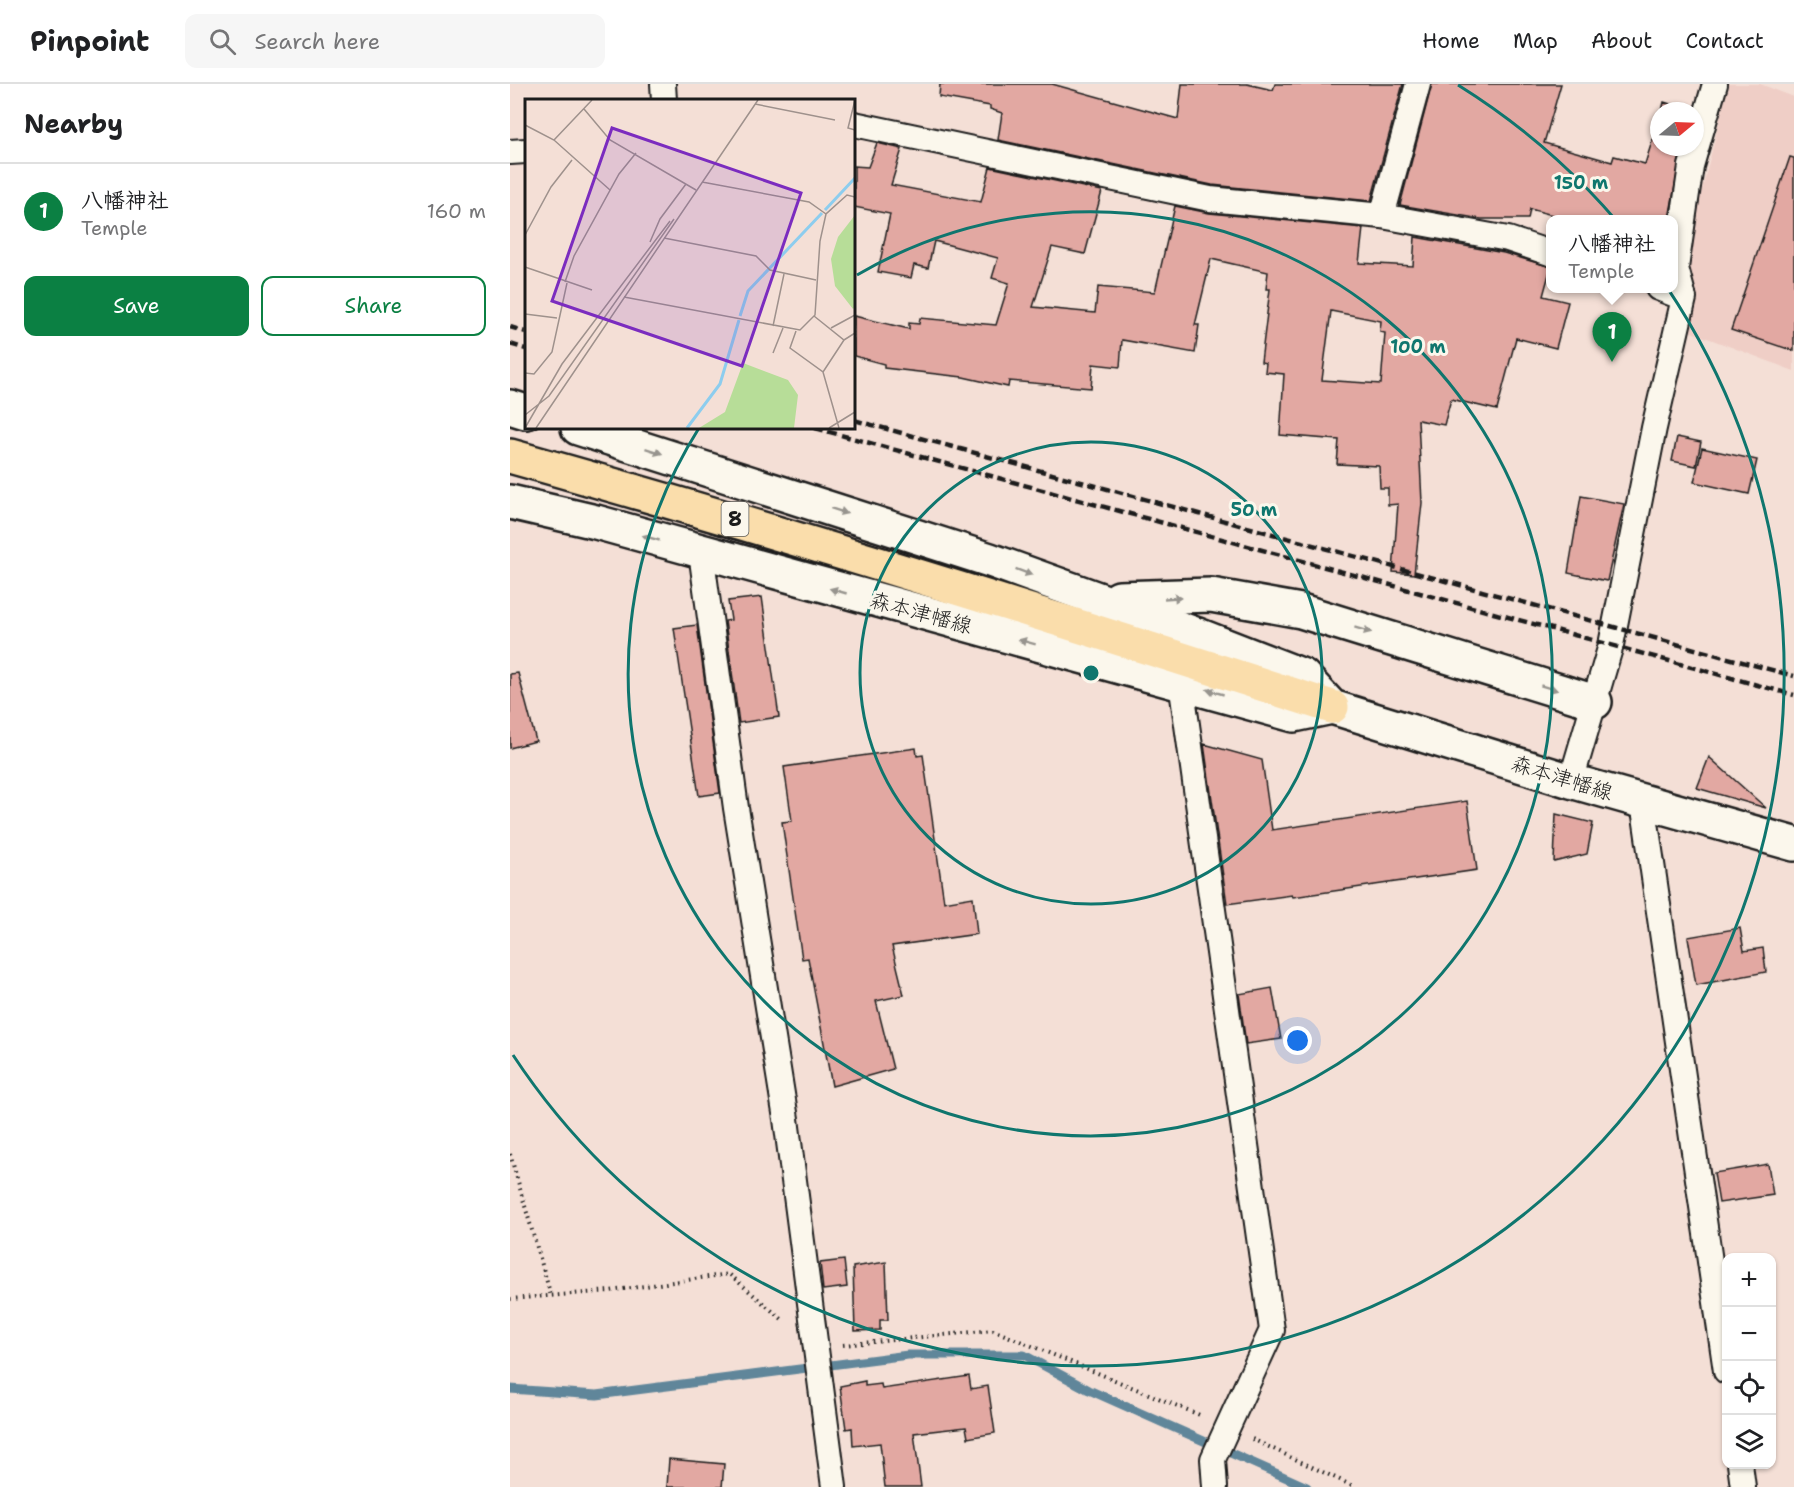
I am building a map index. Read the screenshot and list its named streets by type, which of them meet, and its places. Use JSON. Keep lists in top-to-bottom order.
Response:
{
  "streets": {
    "highway": ["8"],
    "main road": ["森本津幡線"]
  },
  "crossings": [
    ["8", "森本津幡線"]
  ],
  "north": "right",
  "page": {
    "header": "Pinpoint",
    "search": "Search here",
    "nav": [
      "Home",
      "Map",
      "About",
      "Contact"
    ],
    "heading": "Nearby",
    "list": [
      {
        "mark": "1",
        "name": "八幡神社",
        "note": "Temple",
        "value": "160 m"
      }
    ],
    "popup": ["八幡神社", "Temple"],
    "buttons": ["Save", "Share"],
    "pins": "1",
    "map_buttons": ["+", "−"]
  },
  "rings": ["150 m", "100 m", "50 m"]
}
